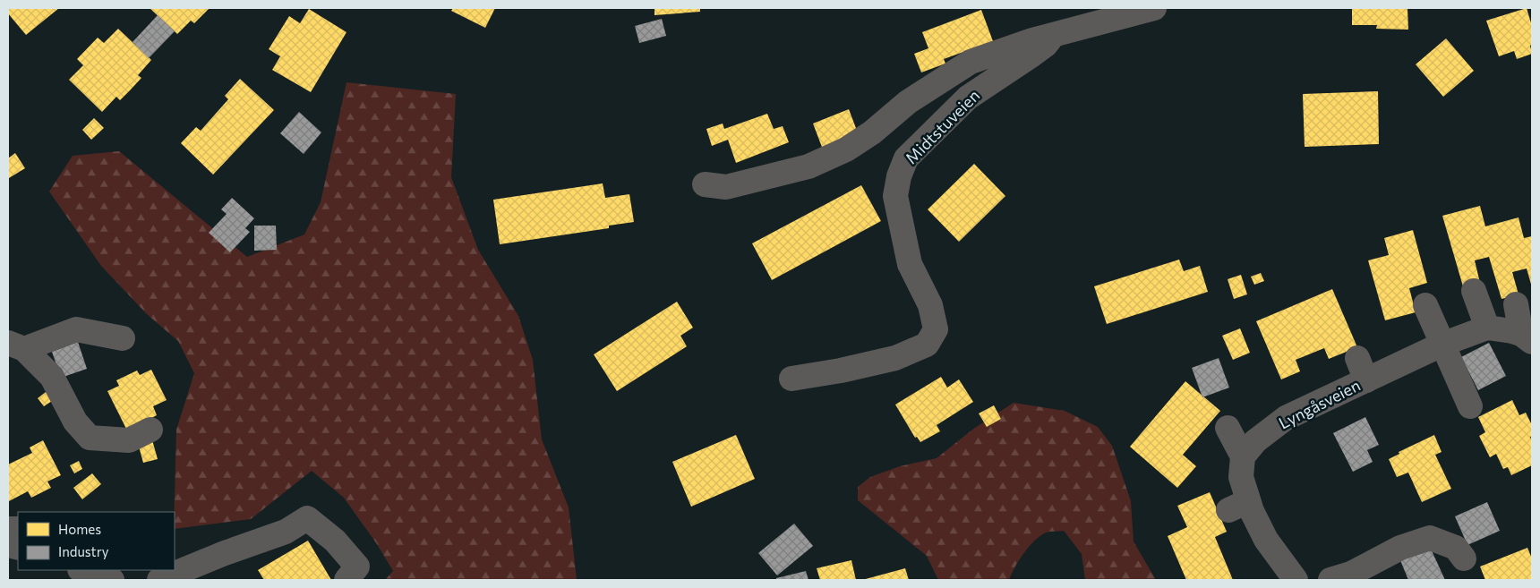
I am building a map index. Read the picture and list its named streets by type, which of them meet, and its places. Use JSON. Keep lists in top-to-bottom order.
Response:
{
  "streets": {
    "street": ["Midtstuveien", "Lyngåsveien"]
  },
  "legend": ["Homes", "Industry"]
}
